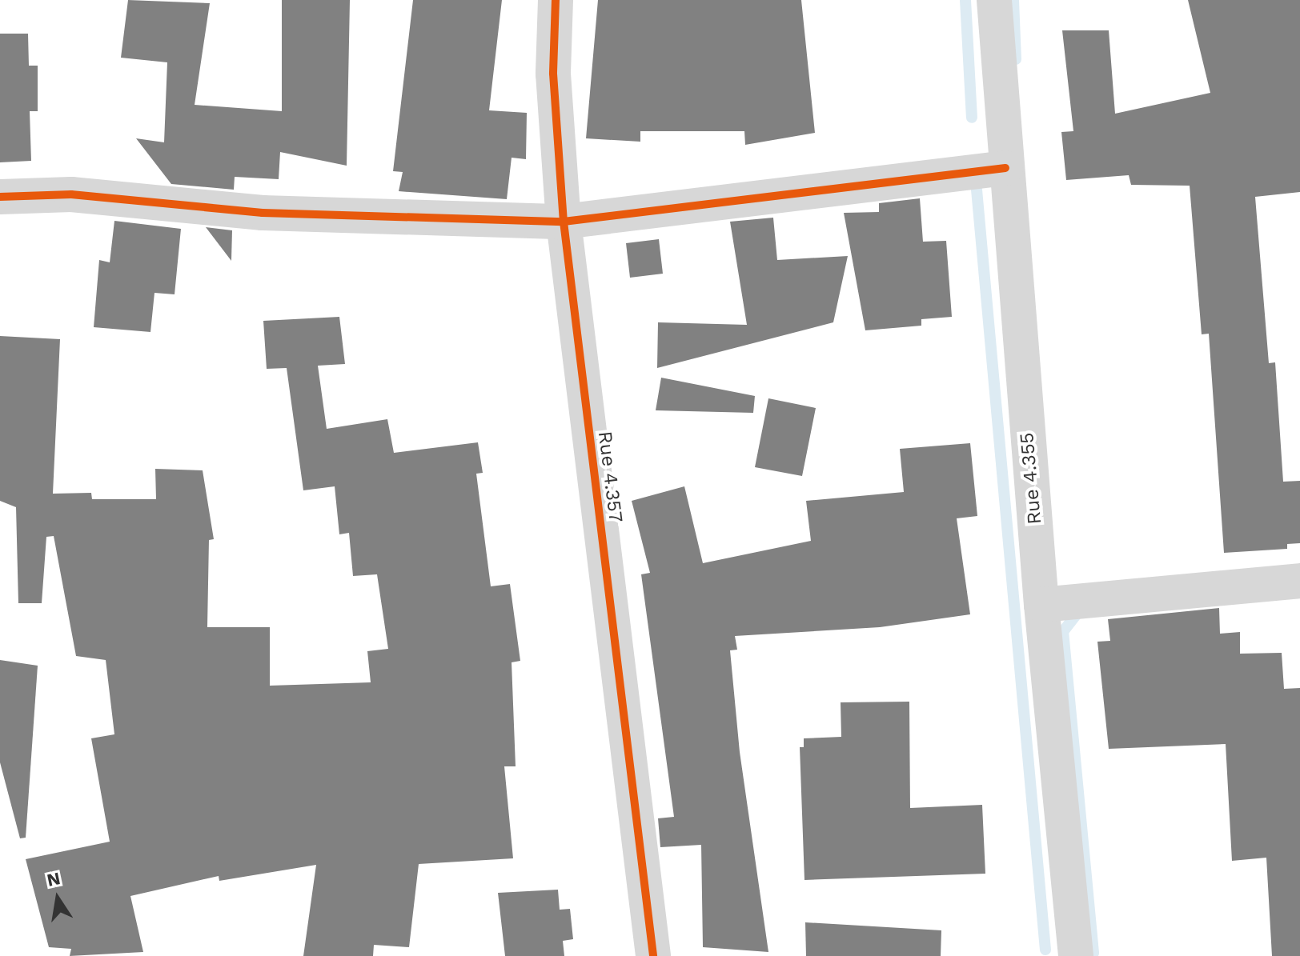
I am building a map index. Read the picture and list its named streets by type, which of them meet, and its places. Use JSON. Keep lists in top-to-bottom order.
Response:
{
  "streets": {
    "street": ["Rue 4.357", "Rue 4.355"]
  },
  "north": "top"
}
